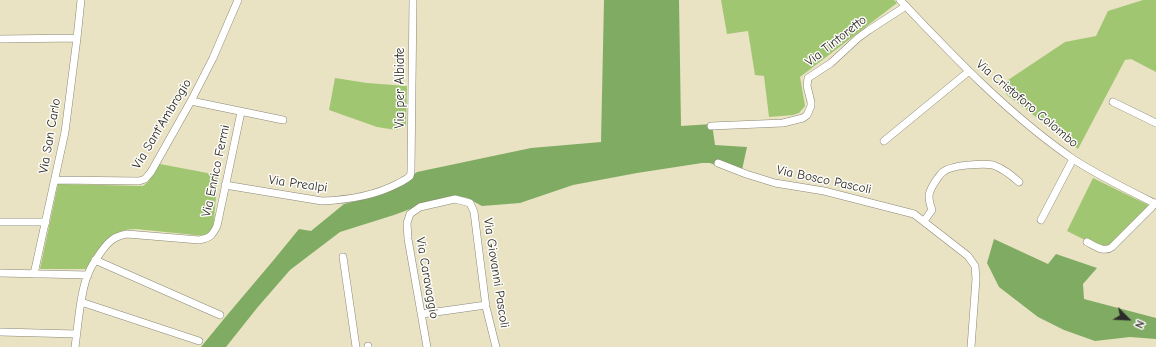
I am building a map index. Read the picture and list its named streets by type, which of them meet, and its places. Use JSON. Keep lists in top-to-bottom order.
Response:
{
  "streets": {
    "street": [
      "Via Tintoretto",
      "Via per Albiate",
      "Via Cristoforo Colombo",
      "Via Sant'Ambrogio",
      "Via San Carlo",
      "Via Enrico Fermi",
      "Via Bosco Pascoli",
      "Via Prealpi",
      "Via Giovanni Pascoli",
      "Via Caravaggio"
    ]
  },
  "crossings": [
    ["Via Tintoretto", "Via Cristoforo Colombo"],
    ["Via per Albiate", "Via Prealpi"],
    ["Via Sant'Ambrogio", "Via San Carlo"],
    ["Via Enrico Fermi", "Via Prealpi"],
    ["Via Giovanni Pascoli", "Via Caravaggio"]
  ],
  "north": "bottom right"
}
